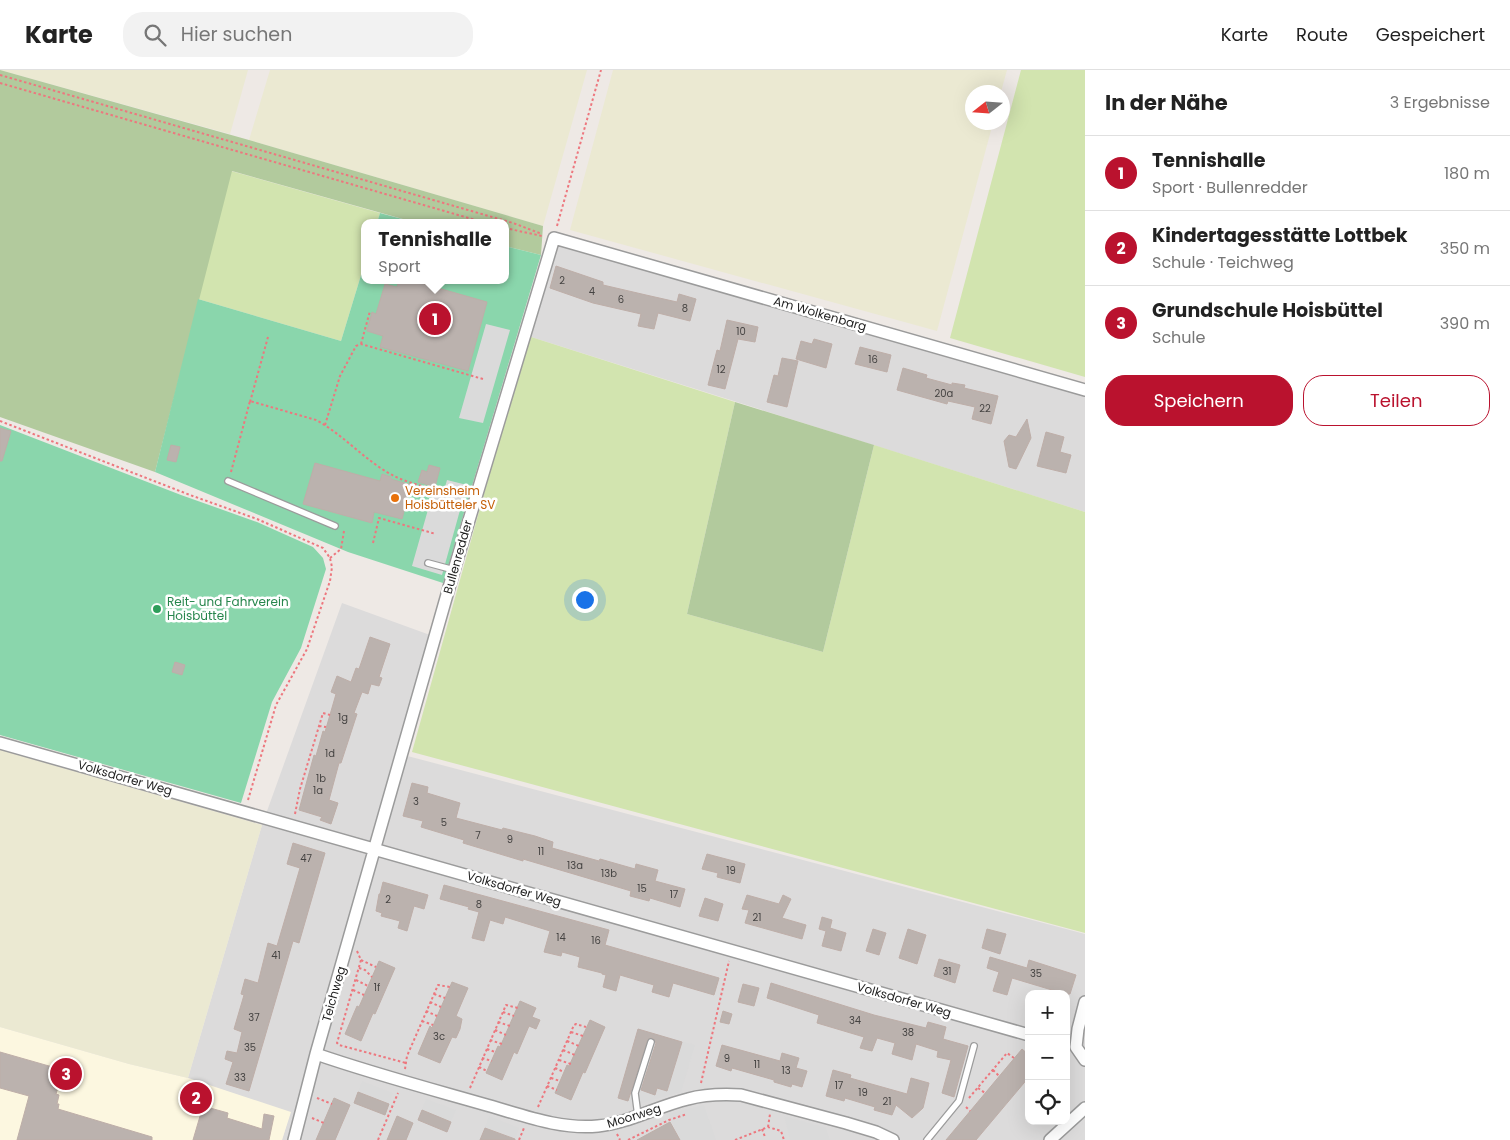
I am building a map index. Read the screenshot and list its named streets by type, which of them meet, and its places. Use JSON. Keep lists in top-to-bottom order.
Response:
{
  "streets": {
    "street": [
      "Am Wolkenbarg",
      "Bullenredder",
      "Volksdorfer Weg",
      "Teichweg",
      "Moorweg"
    ]
  },
  "crossings": [
    ["Am Wolkenbarg", "Bullenredder"],
    ["Bullenredder", "Volksdorfer Weg"],
    ["Bullenredder", "Teichweg"],
    ["Volksdorfer Weg", "Teichweg"],
    ["Teichweg", "Moorweg"]
  ],
  "places": ["Vereinsheim Hoisbütteler SV", "Reit- und Fahrverein Hoisbüttel"],
  "house_numbers": [
    "2",
    "4",
    "6",
    "8",
    "10",
    "16",
    "12",
    "20a",
    "22",
    "1g",
    "1d",
    "1b",
    "1a",
    "3",
    "5",
    "7",
    "9",
    "11",
    "47",
    "13a",
    "19",
    "13b",
    "15",
    "17",
    "2",
    "8",
    "21",
    "14",
    "16",
    "41",
    "31",
    "35",
    "1f",
    "37",
    "34",
    "38",
    "3c",
    "35",
    "9",
    "11",
    "13",
    "33",
    "17",
    "19",
    "21"
  ],
  "north": "left",
  "page": {
    "header": "Karte",
    "search": "Hier suchen",
    "nav": ["Karte", "Route", "Gespeichert"],
    "heading": ["In der Nähe", "3 Ergebnisse"],
    "list": [
      {
        "mark": "1",
        "name": "Tennishalle",
        "note": "Sport · Bullenredder",
        "value": "180 m"
      },
      {
        "mark": "2",
        "name": "Kindertagesstätte Lottbek",
        "note": "Schule · Teichweg",
        "value": "350 m"
      },
      {
        "mark": "3",
        "name": "Grundschule Hoisbüttel",
        "note": "Schule",
        "value": "390 m"
      }
    ],
    "popup": ["Tennishalle", "Sport"],
    "pins": ["1", "3", "2"],
    "buttons": ["Speichern", "Teilen"],
    "map_buttons": ["+", "−"]
  }
}
